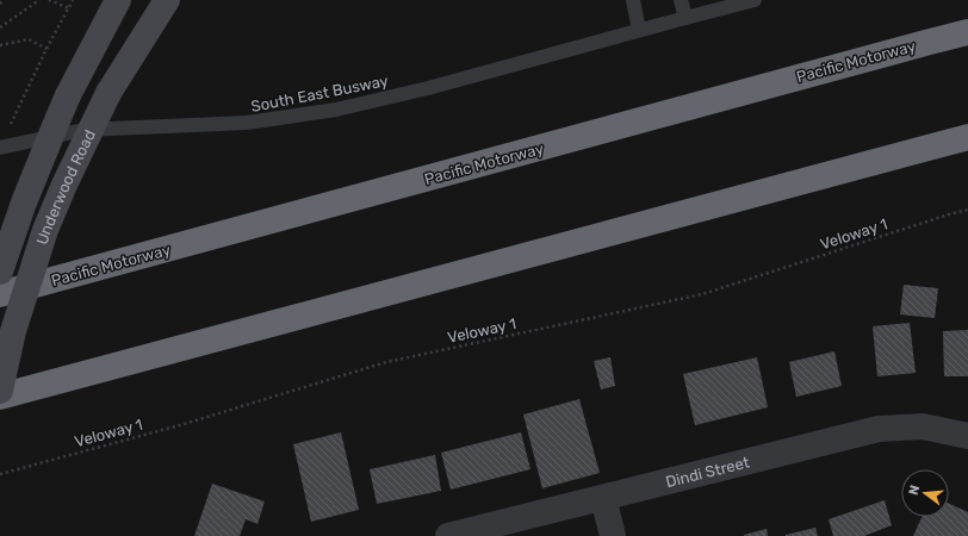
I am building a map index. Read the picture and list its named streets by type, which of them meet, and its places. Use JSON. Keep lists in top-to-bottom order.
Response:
{
  "streets": {
    "highway": ["Pacific Motorway"],
    "main road": ["Underwood Road"],
    "street": ["Dindi Street"],
    "lane": ["South East Busway"],
    "path": ["Veloway 1"]
  },
  "north": "left"
}
